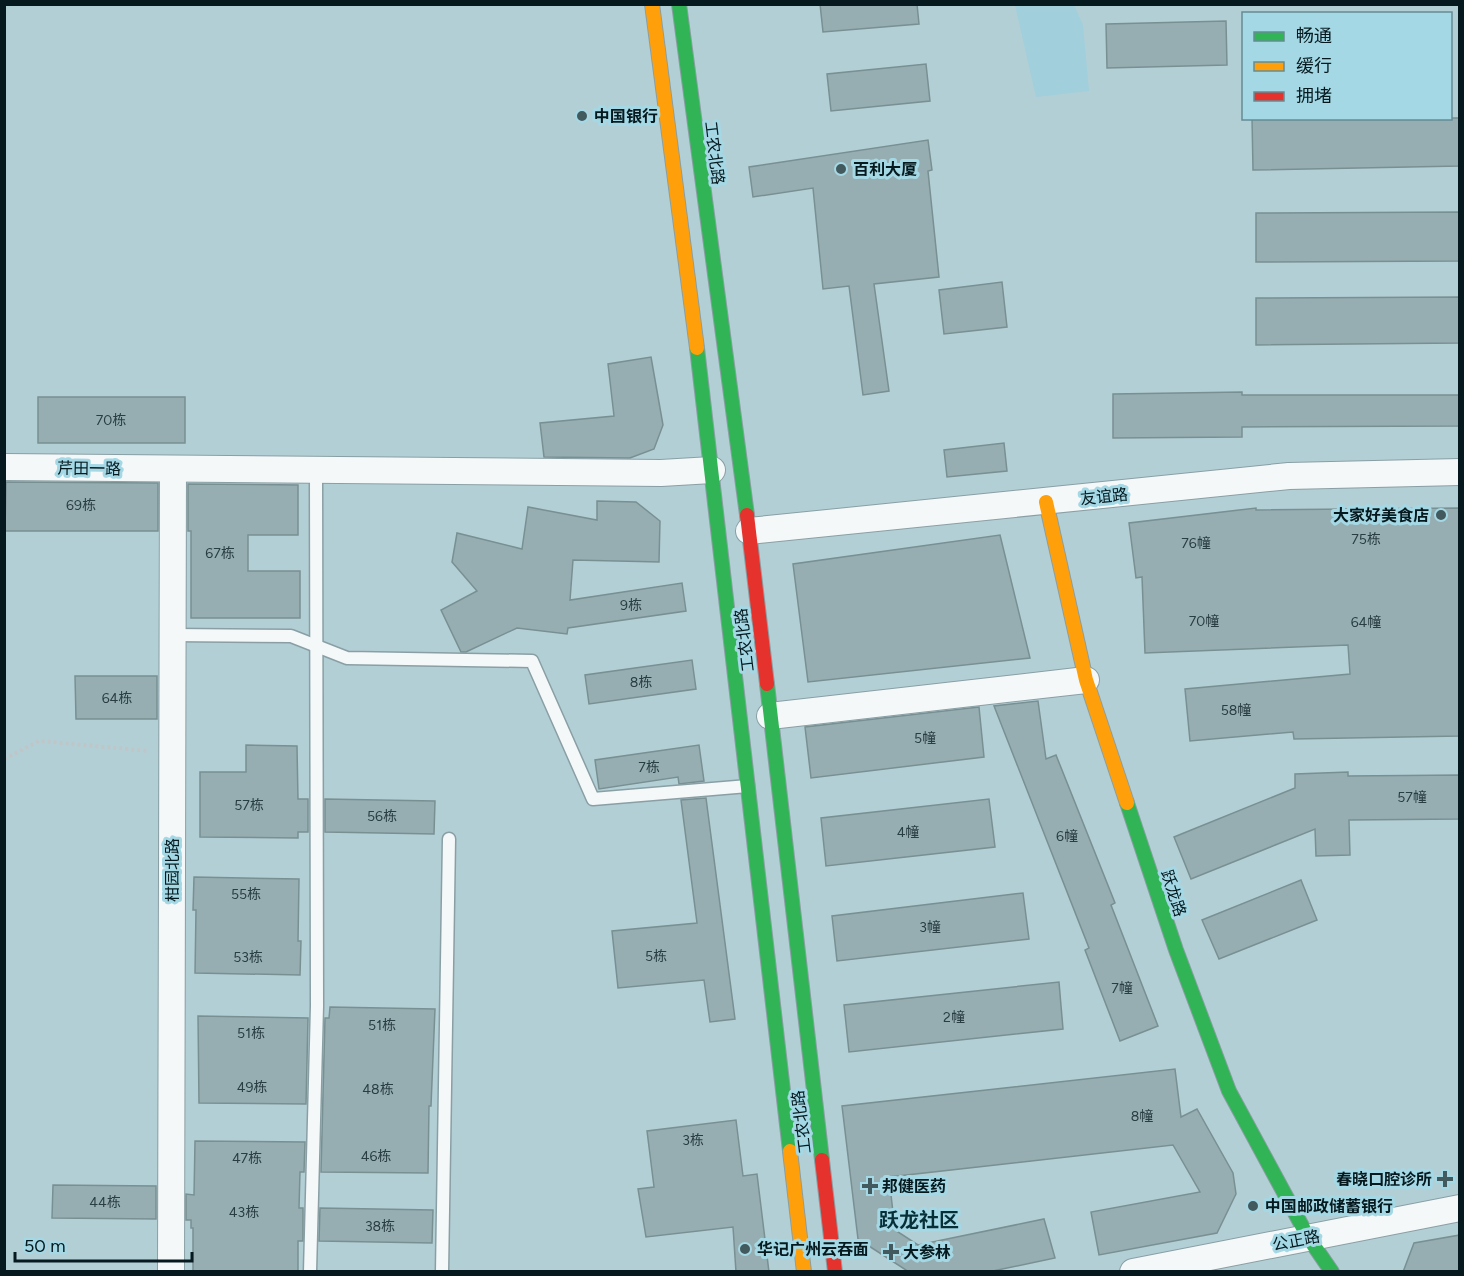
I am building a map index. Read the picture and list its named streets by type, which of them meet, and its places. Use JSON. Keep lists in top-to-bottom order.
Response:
{
  "streets": {
    "street": [
      "工农北路",
      "芹田一路",
      "友谊路",
      "柑园北路",
      "跃龙路",
      "公正路"
    ]
  },
  "crossings": [
    ["工农北路", "芹田一路"],
    ["工农北路", "友谊路"],
    ["芹田一路", "柑园北路"],
    ["友谊路", "跃龙路"],
    ["跃龙路", "公正路"]
  ],
  "districts": ["跃龙社区"],
  "places": {
    "other": [
      "中国银行",
      "百利大厦",
      "大家好美食店",
      "中国邮政储蓄银行",
      "华记广州云吞面"
    ],
    "health": ["春晓口腔诊所", "邦健医药", "大参林"]
  },
  "house_numbers": [
    "70栋",
    "69栋",
    "75栋",
    "76幢",
    "67栋",
    "9栋",
    "70幢",
    "64幢",
    "8栋",
    "64栋",
    "58幢",
    "5幢",
    "7栋",
    "57幢",
    "57栋",
    "56栋",
    "4幢",
    "6幢",
    "55栋",
    "3幢",
    "5栋",
    "53栋",
    "7幢",
    "2幢",
    "51栋",
    "51栋",
    "49栋",
    "48栋",
    "8幢",
    "3栋",
    "46栋",
    "47栋",
    "44栋",
    "43栋",
    "38栋"
  ],
  "legend": ["畅通", "缓行", "拥堵"],
  "scale_bar": "50 m"
}
